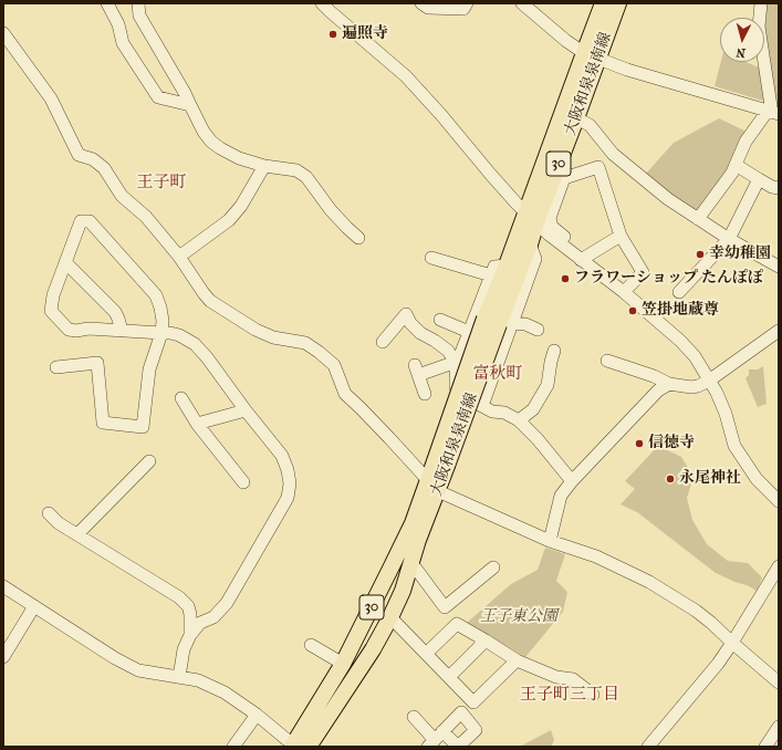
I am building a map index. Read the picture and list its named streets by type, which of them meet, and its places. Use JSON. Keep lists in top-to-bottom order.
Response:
{
  "streets": {
    "main road": ["大阪和泉泉南線", "30"]
  },
  "districts": ["王子町", "富秋町", "王子町三丁目"],
  "parks": ["王子東公園"],
  "places": [
    "遍照寺",
    "幸幼稚園",
    "フラワーショップ たんぽぽ",
    "笠掛地蔵尊",
    "信徳寺",
    "永尾神社"
  ],
  "north": "bottom"
}
